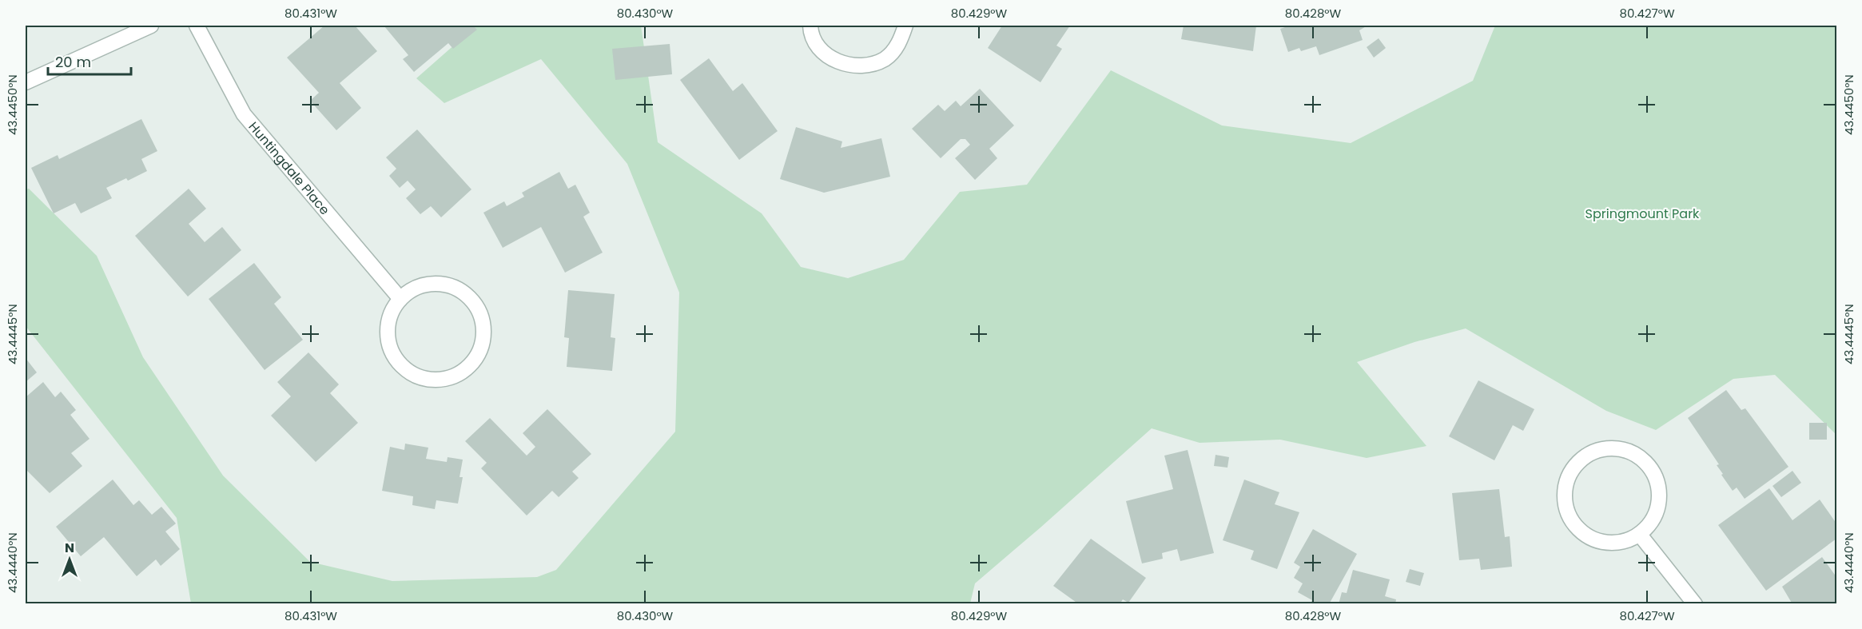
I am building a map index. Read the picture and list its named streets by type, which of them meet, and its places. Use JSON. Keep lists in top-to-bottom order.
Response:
{
  "streets": {
    "street": ["Huntingdale Place"]
  },
  "parks": ["Springmount Park"],
  "scale_bar": "20 m",
  "north": "top",
  "coordinates": [
    "80.431°W",
    "80.430°W",
    "80.429°W",
    "80.428°W",
    "80.427°W",
    "43.4450°N",
    "43.4445°N",
    "43.4440°N"
  ]
}
